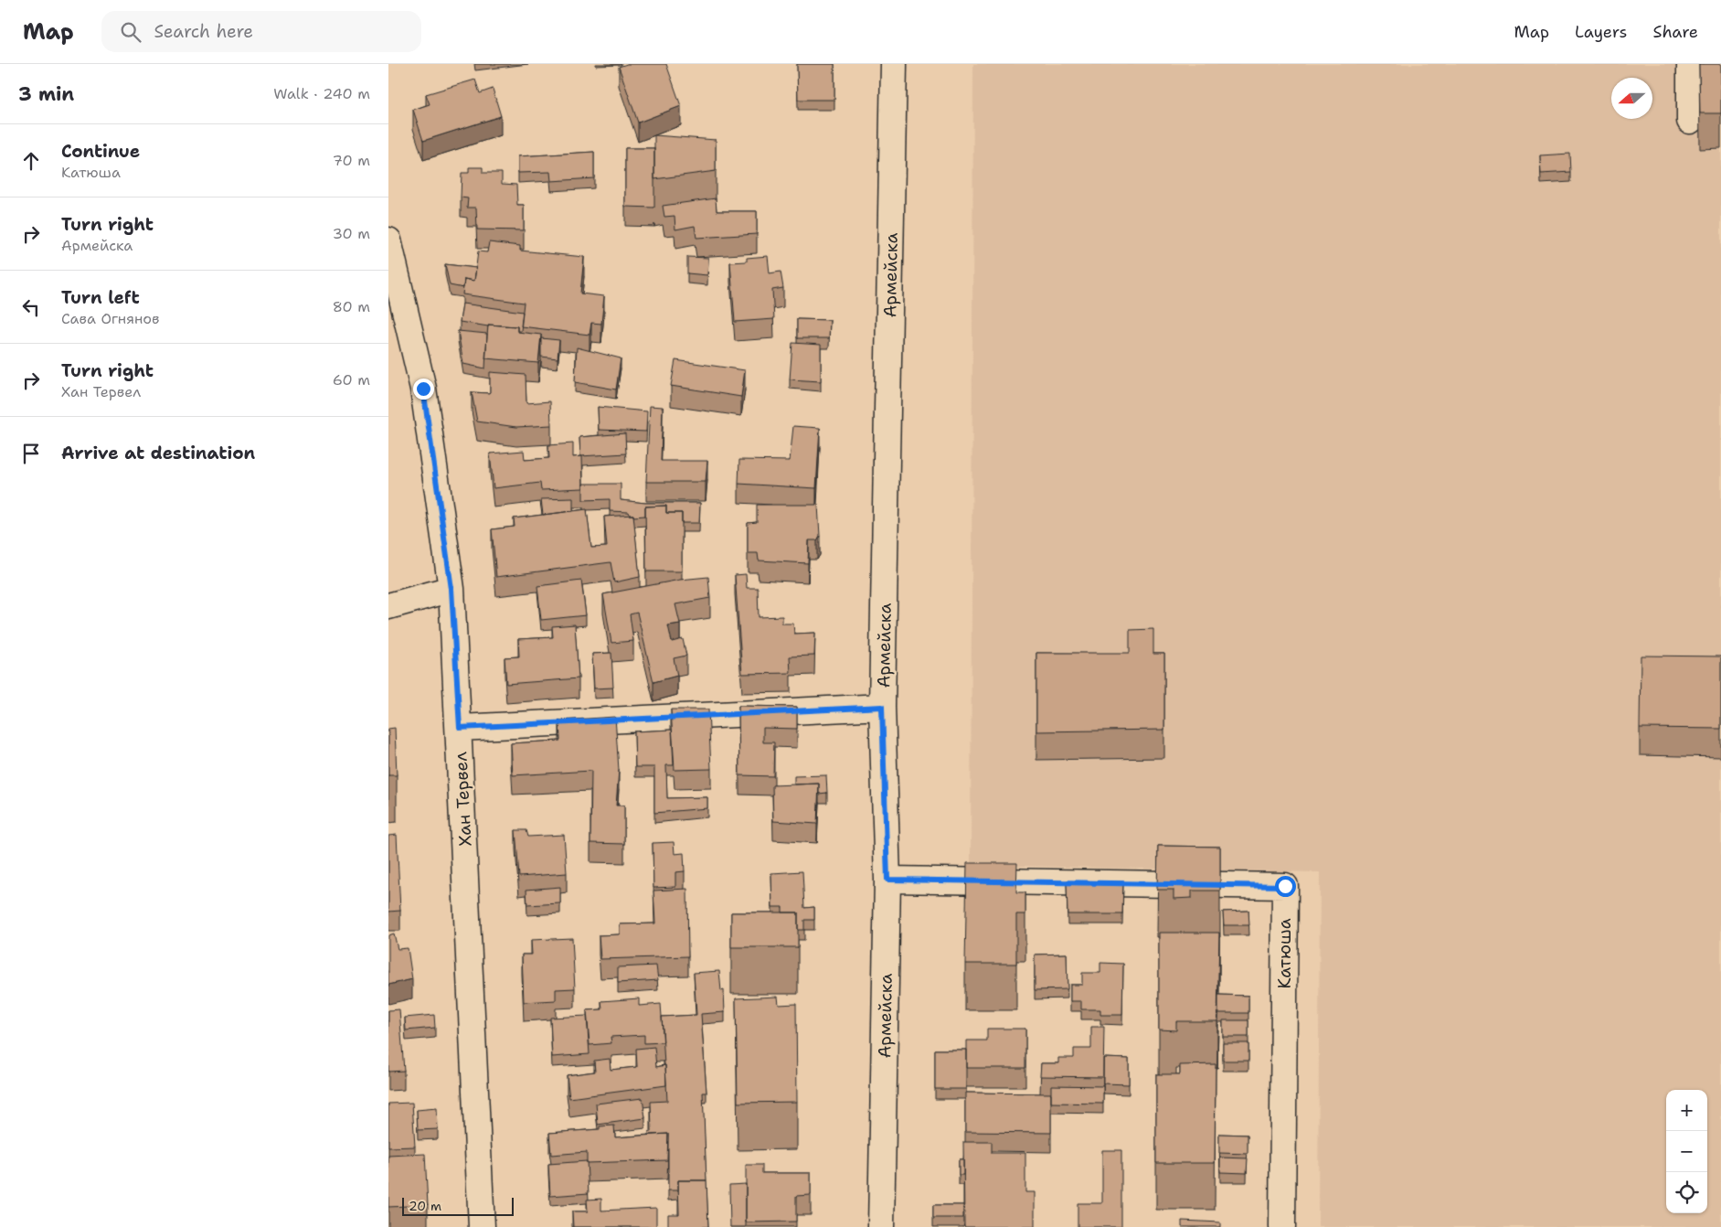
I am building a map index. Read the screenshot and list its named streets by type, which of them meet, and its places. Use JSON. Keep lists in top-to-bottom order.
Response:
{
  "streets": {
    "street": ["Армейска", "Хан Тервел", "Катюша"]
  },
  "crossings": [
    ["Армейска", "Катюша"]
  ],
  "scale_bar": "20 m",
  "north": "left",
  "page": {
    "header": "Map",
    "search": "Search here",
    "nav": ["Map", "Layers", "Share"],
    "heading": ["3 min", "Walk · 240 m"],
    "list": [
      ["Continue", "Катюша", "70 m"],
      ["Turn right", "Армейска", "30 m"],
      ["Turn left", "Сава Огнянов", "80 m"],
      ["Turn right", "Хан Тервел", "60 m"],
      "Arrive at destination"
    ],
    "map_buttons": ["+", "−"],
    "scale": "20 m"
  }
}
